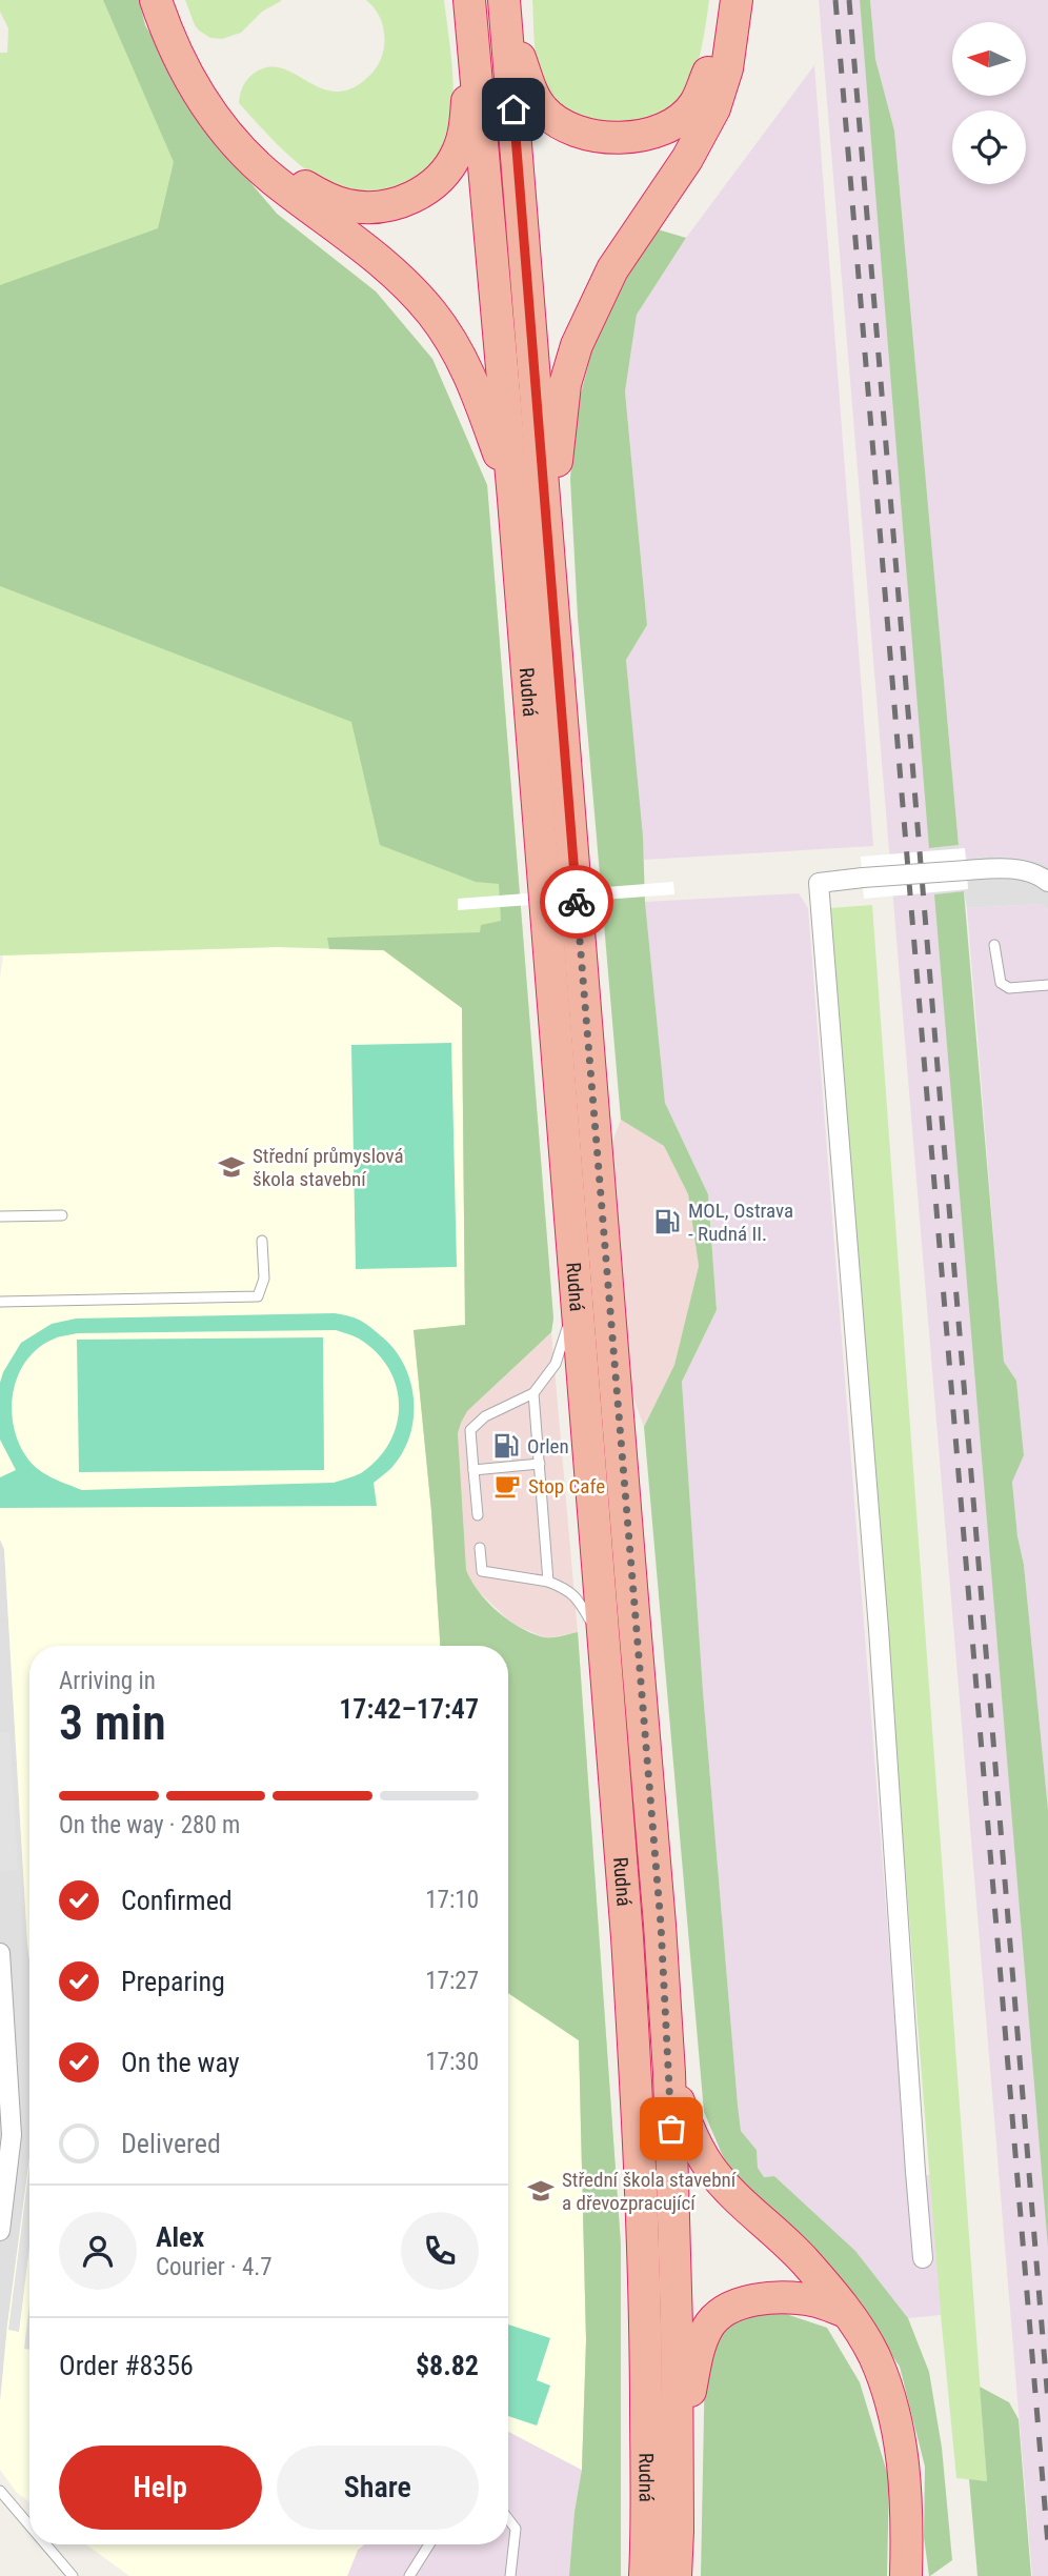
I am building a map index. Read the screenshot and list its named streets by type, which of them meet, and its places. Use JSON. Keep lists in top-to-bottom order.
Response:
{
  "streets": {
    "highway": ["Rudná"]
  },
  "places": {
    "school or university": ["Střední průmyslová škola stavební", "Střední škola stavební a dřevozpracující"],
    "fuel station": ["MOL, Ostrava - Rudná II.", "Orlen"],
    "cafe": ["Stop Cafe"]
  },
  "north": "left",
  "page": {
    "heading": ["3 min", "Arriving in", "17:42–17:47"],
    "panel": [
      "Alex",
      "Courier · 4.7",
      "Order #8356",
      "$8.82"
    ],
    "bar": "On the way · 280 m",
    "list": [
      ["Confirmed", "17:10"],
      ["Preparing", "17:27"],
      ["On the way", "17:30"],
      "Delivered"
    ],
    "buttons": ["Help", "Share"]
  }
}
